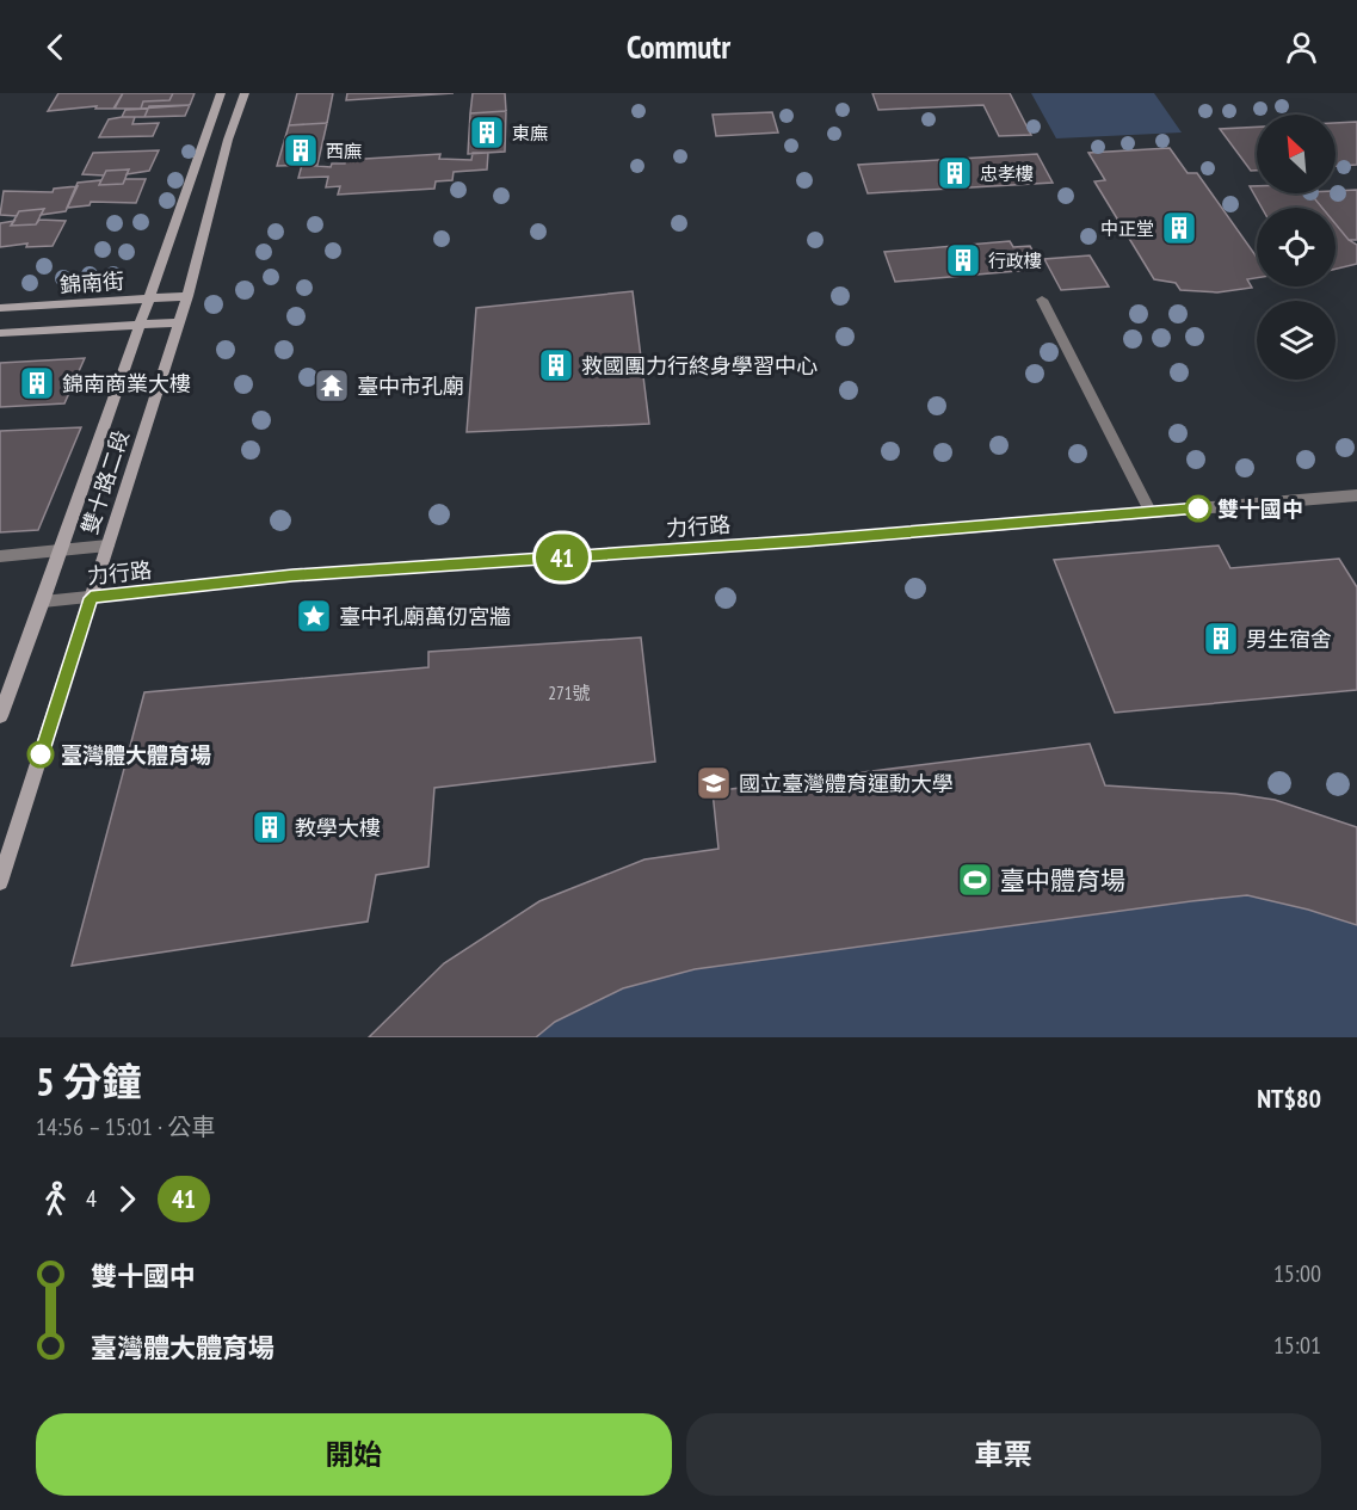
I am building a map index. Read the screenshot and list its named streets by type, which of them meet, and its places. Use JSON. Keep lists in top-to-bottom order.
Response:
{
  "streets": {
    "street": ["錦南街", "雙十路二段", "力行路"]
  },
  "crossings": [
    ["錦南街", "雙十路二段"],
    ["雙十路二段", "力行路"]
  ],
  "places": {
    "building": [
      "東廡",
      "西廡",
      "忠孝樓",
      "中正堂",
      "行政樓",
      "救國團力行終身學習中心",
      "錦南商業大樓",
      "男生宿舍",
      "教學大樓"
    ],
    "temple": ["臺中市孔廟"],
    "other": ["雙十國中", "臺灣體大體育場"],
    "place": ["臺中孔廟萬仞宮牆"],
    "school or university": ["國立臺灣體育運動大學"],
    "sports": ["臺中體育場"]
  },
  "lines": ["bus line 41"],
  "house_numbers": ["271號"],
  "north": "top left",
  "page": {
    "header": "Commutr",
    "on_map": "41",
    "heading": ["5 分鐘", "14:56 – 15:01 · 公車", "NT$80"],
    "legs": ["4", "41"],
    "list": [
      {
        "name": "雙十國中",
        "value": "15:00"
      },
      {
        "name": "臺灣體大體育場",
        "value": "15:01"
      }
    ],
    "buttons": ["開始", "車票"]
  }
}
